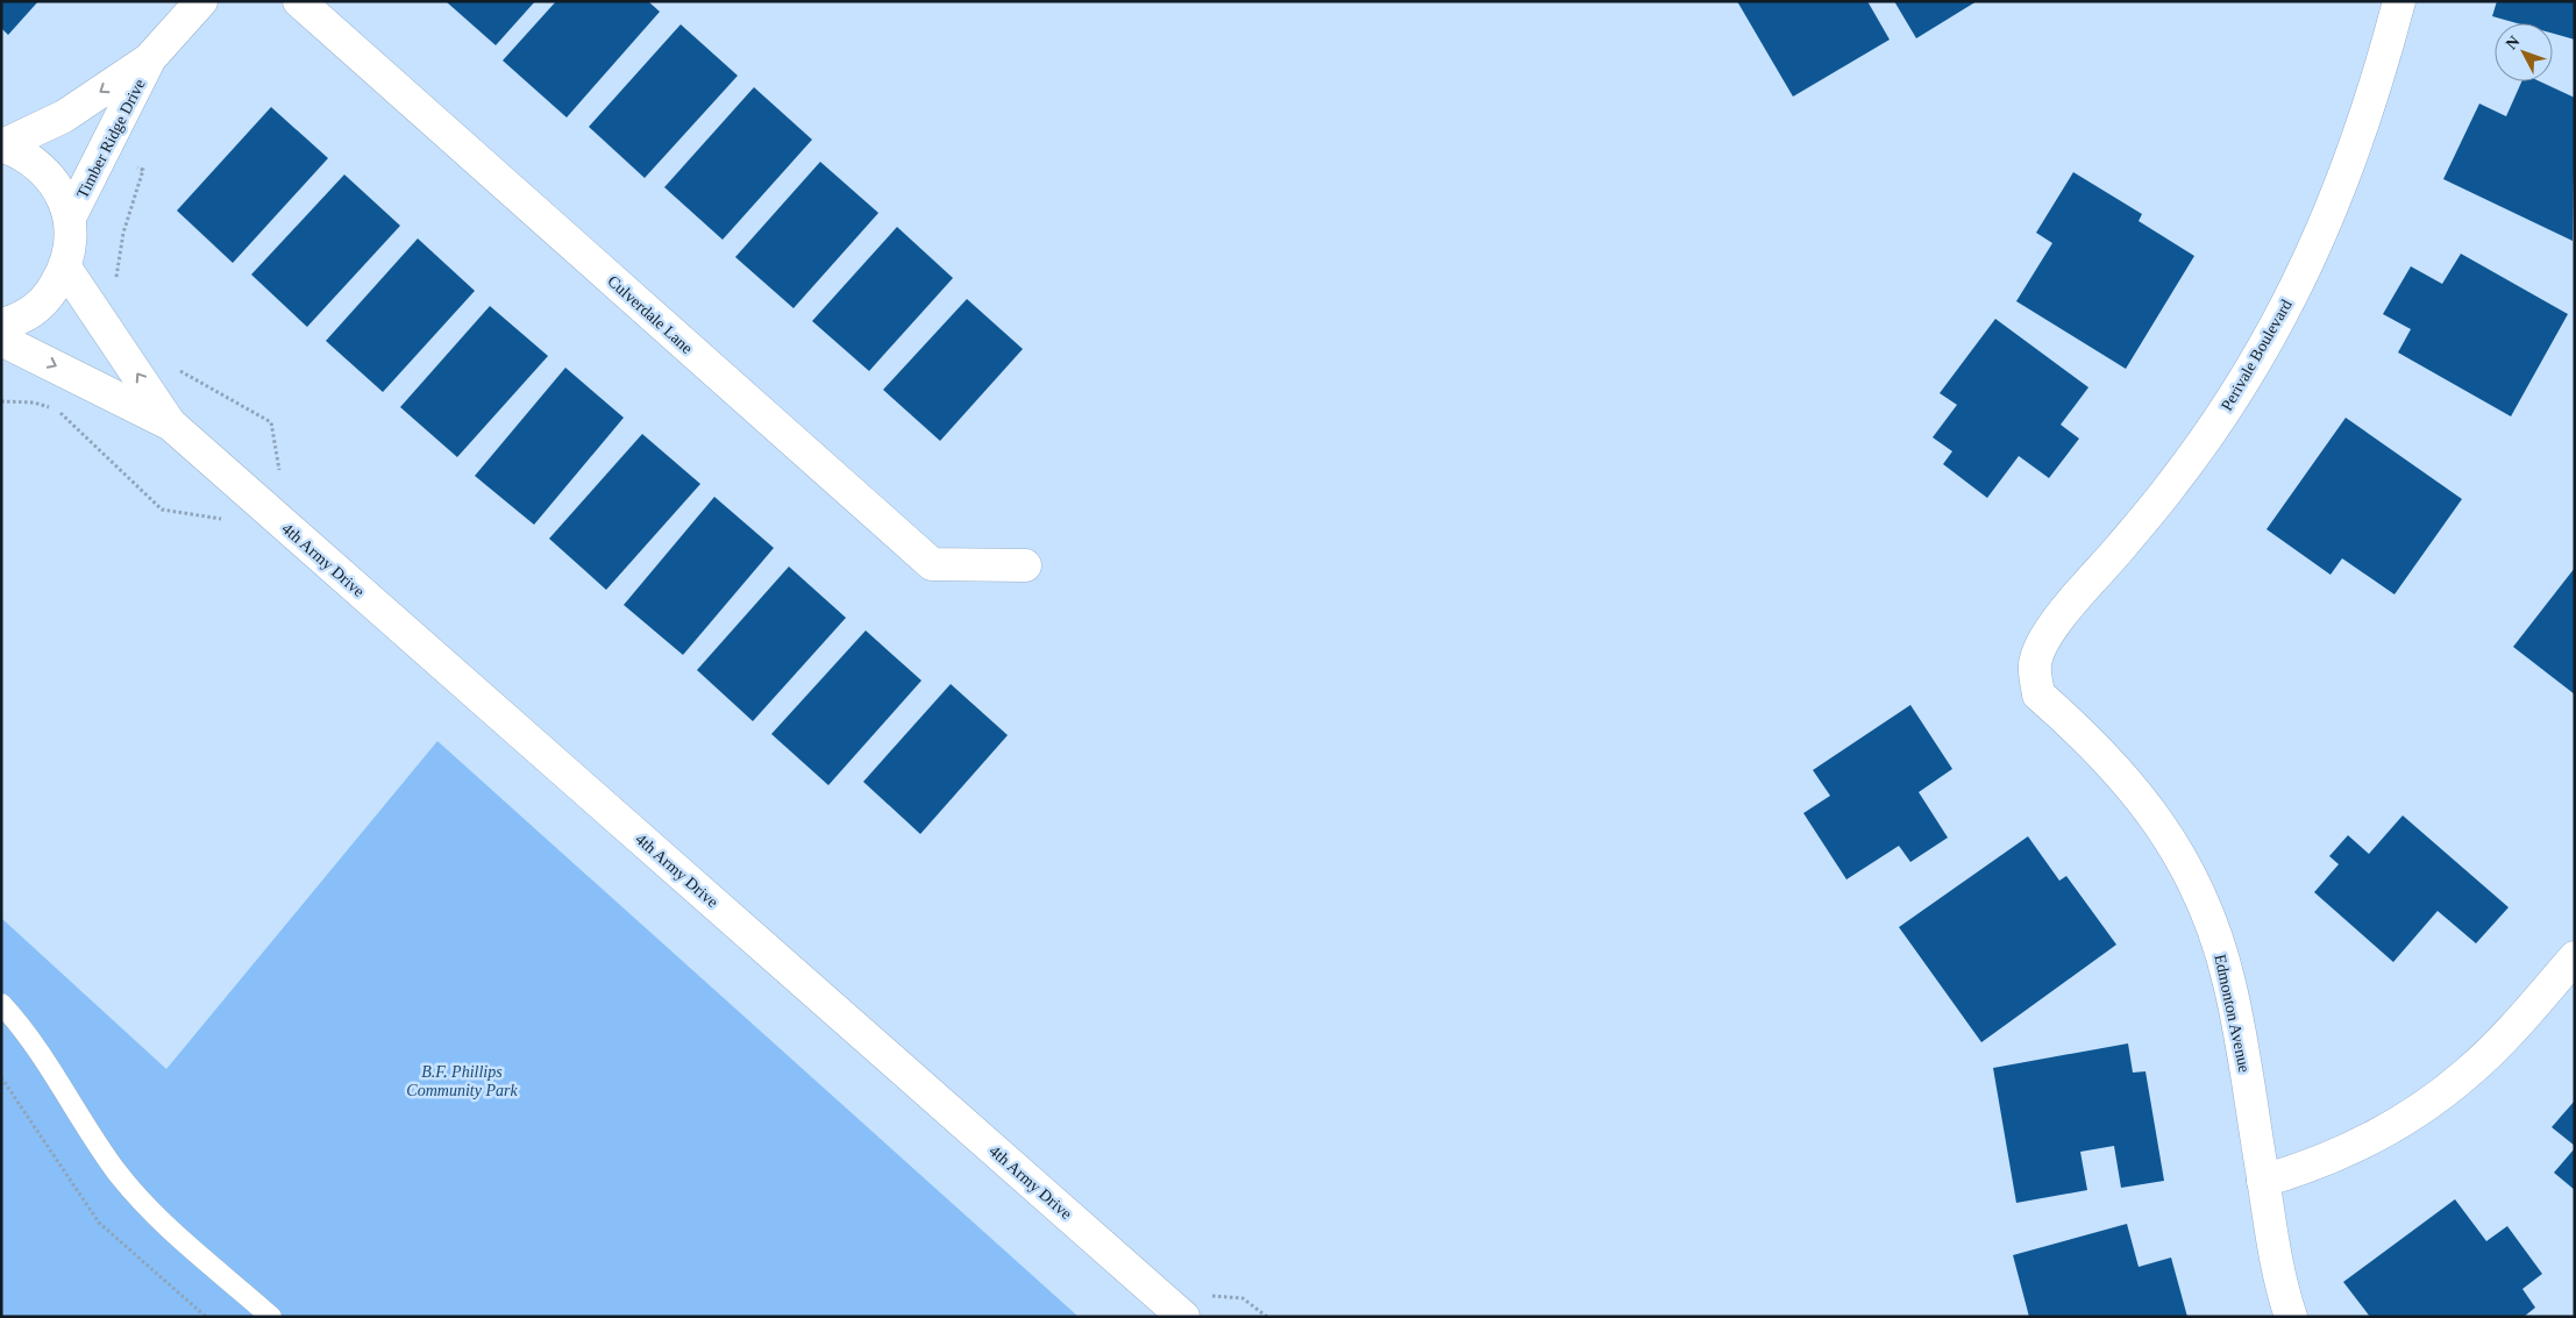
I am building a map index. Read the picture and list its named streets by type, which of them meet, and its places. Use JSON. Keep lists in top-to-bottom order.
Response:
{
  "streets": {
    "street": [
      "Timber Ridge Drive",
      "Culverdale Lane",
      "Perivale Boulevard",
      "4th Army Drive",
      "Edmonton Avenue"
    ]
  },
  "crossings": [
    ["Perivale Boulevard", "Edmonton Avenue"]
  ],
  "one_way": ["Timber Ridge Drive"],
  "parks": ["B.F. Phillips Community Park"],
  "north": "top left"
}
